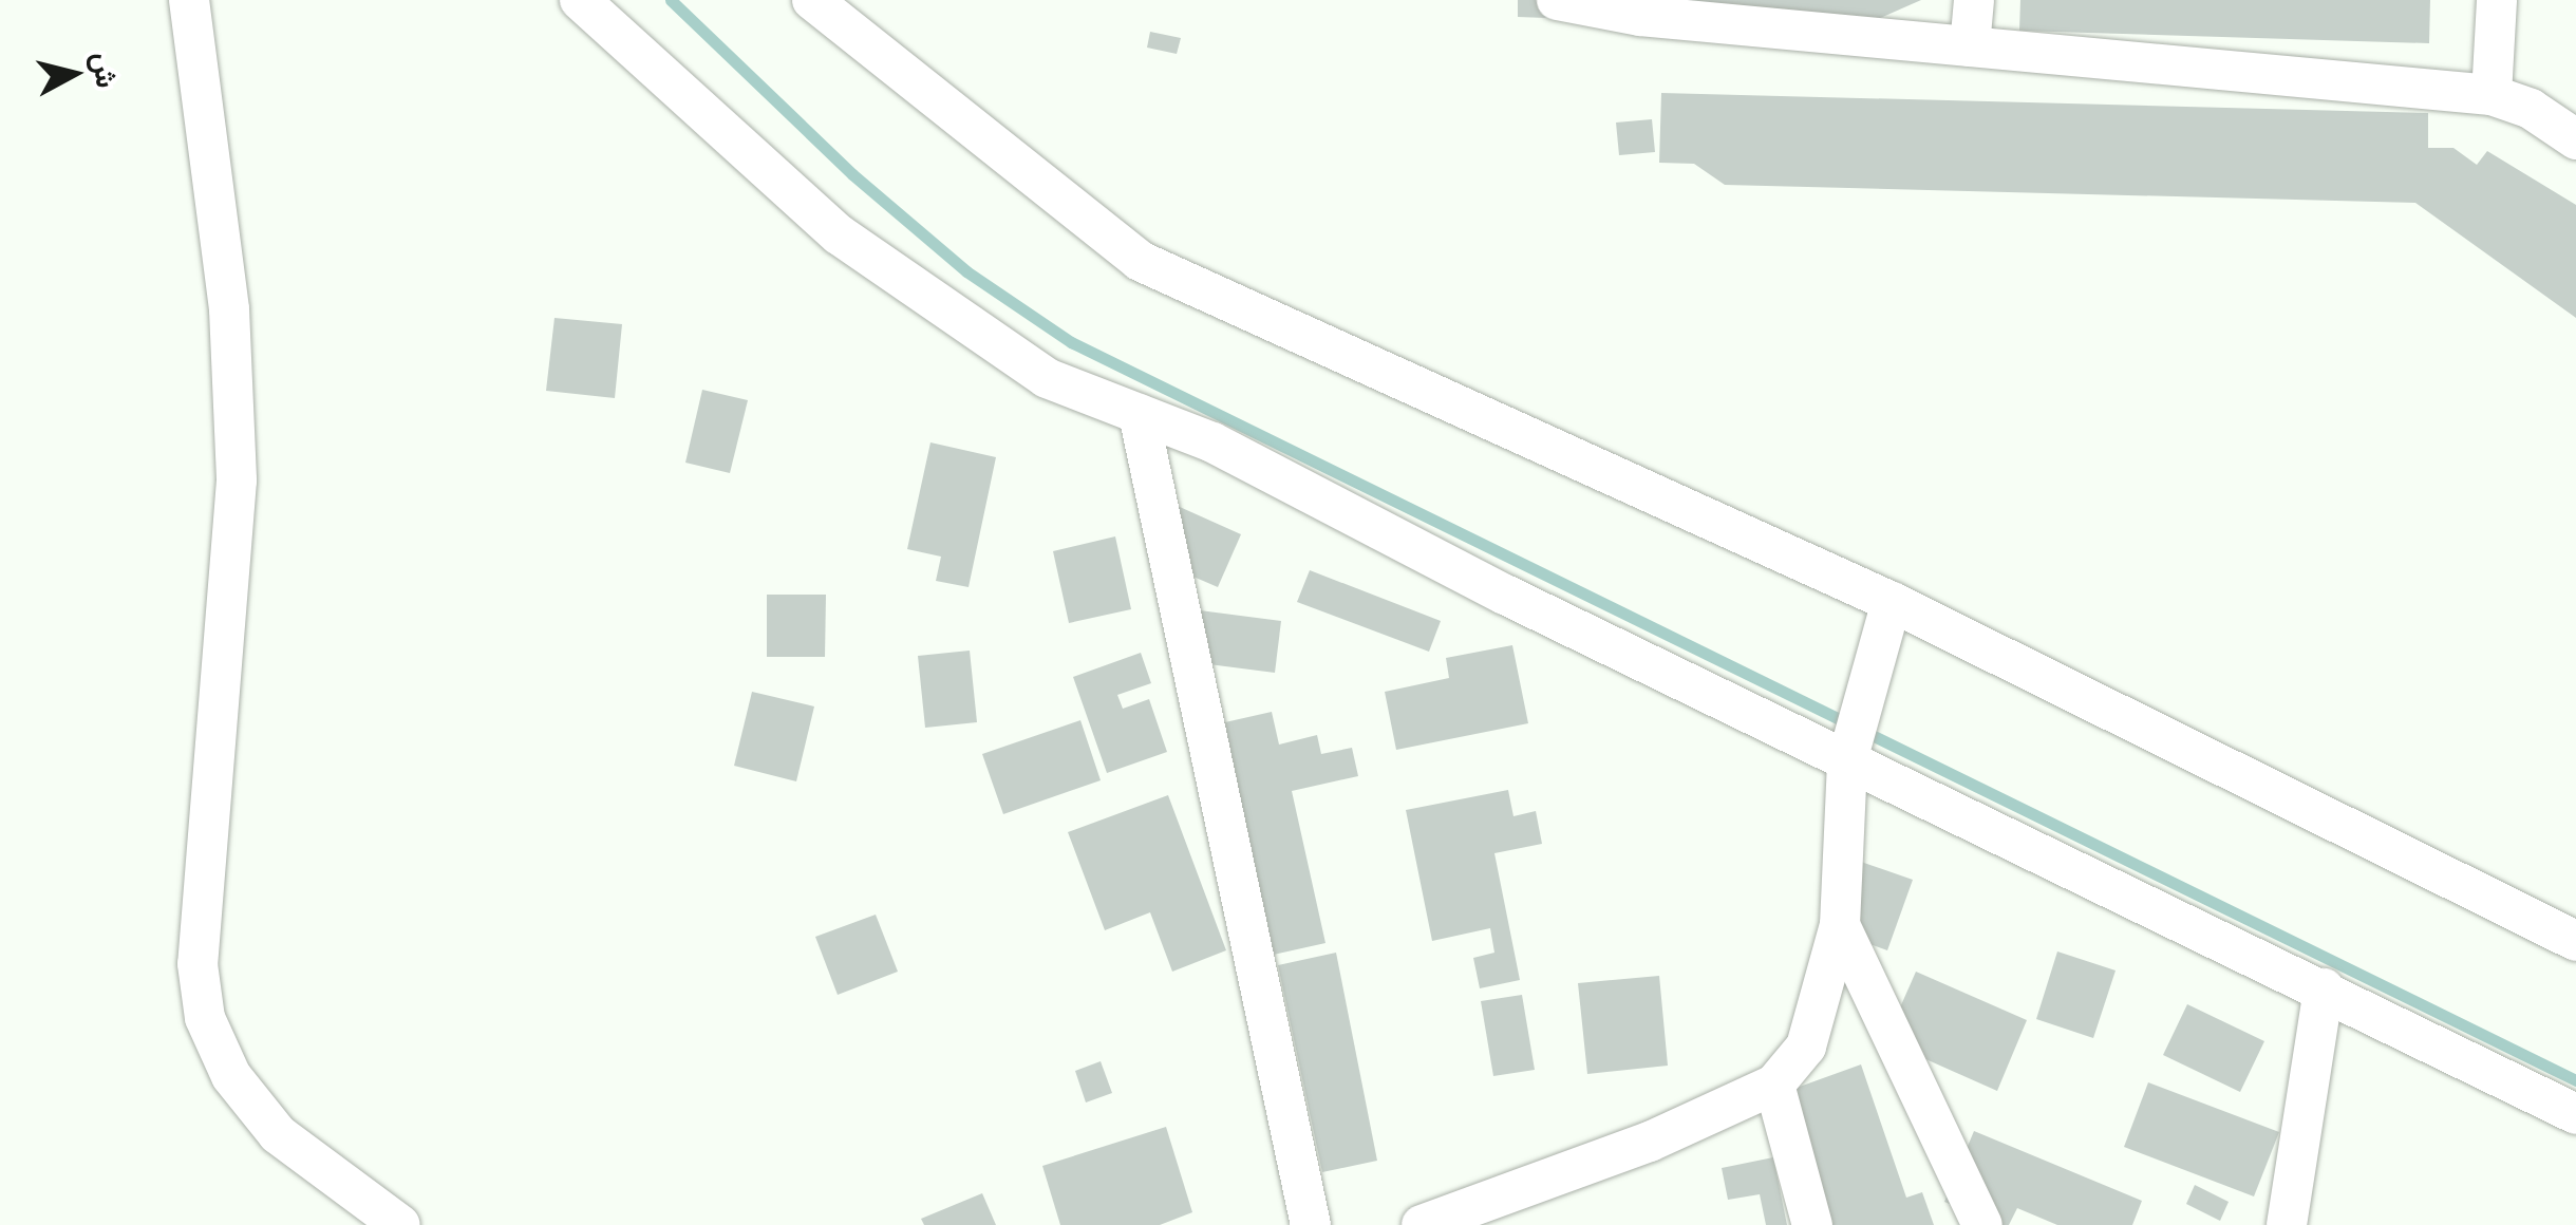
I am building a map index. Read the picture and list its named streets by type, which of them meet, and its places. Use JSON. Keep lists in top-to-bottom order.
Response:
{
  "north": "right"
}
